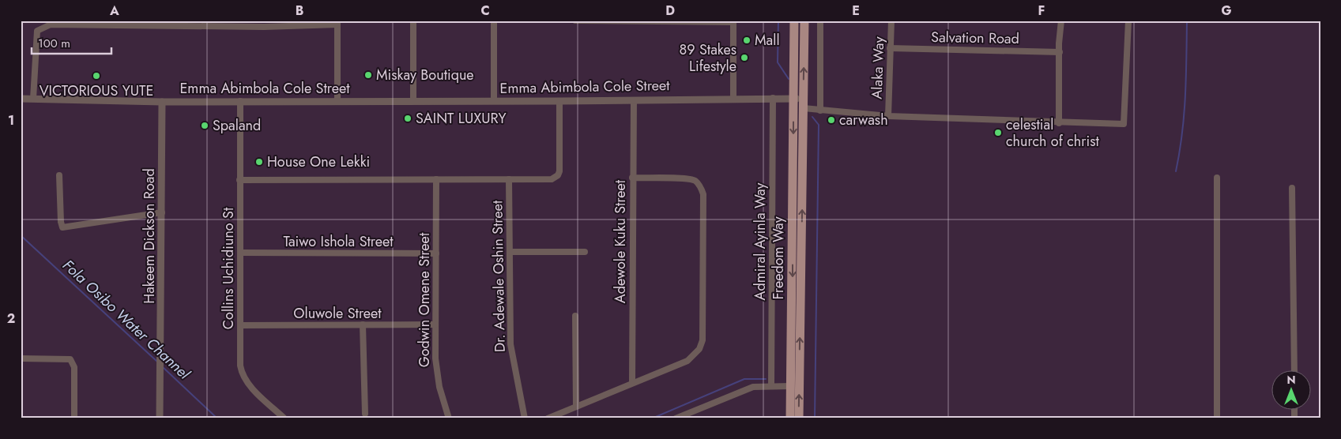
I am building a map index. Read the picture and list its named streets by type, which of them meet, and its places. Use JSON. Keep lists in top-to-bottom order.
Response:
{
  "streets": {
    "main road": ["Freedom Way"],
    "street": [
      "Salvation Road",
      "Alaka Way",
      "Emma Abimbola Cole Street",
      "Hakeem Dickson Road",
      "Taiwo Ishola Street",
      "Adewole Kuku Street",
      "Admiral Ayinla Way",
      "Collins Uchidiuno St",
      "Dr. Adewale Oshin Street",
      "Godwin Omene Street",
      "Oluwole Street"
    ]
  },
  "crossings": [
    ["Salvation Road", "Alaka Way"],
    ["Emma Abimbola Cole Street", "Hakeem Dickson Road"],
    ["Emma Abimbola Cole Street", "Adewole Kuku Street"],
    ["Emma Abimbola Cole Street", "Admiral Ayinla Way"],
    ["Emma Abimbola Cole Street", "Freedom Way"],
    ["Emma Abimbola Cole Street", "Collins Uchidiuno St"],
    ["Taiwo Ishola Street", "Collins Uchidiuno St"],
    ["Taiwo Ishola Street", "Godwin Omene Street"],
    ["Collins Uchidiuno St", "Oluwole Street"],
    ["Godwin Omene Street", "Oluwole Street"]
  ],
  "water": ["Fola Osibo Water Channel"],
  "places": [
    "Mall",
    "89 Stakes Lifestyle",
    "Miskay Boutique",
    "VICTORIOUS YUTE",
    "SAINT LUXURY",
    "carwash",
    "Spaland",
    "celestial church of christ",
    "House One Lekki"
  ],
  "scale_bar": "100 m",
  "north": "top",
  "grid": {
    "columns": [
      "A",
      "B",
      "C",
      "D",
      "E",
      "F",
      "G"
    ],
    "rows": ["1", "2"]
  }
}
